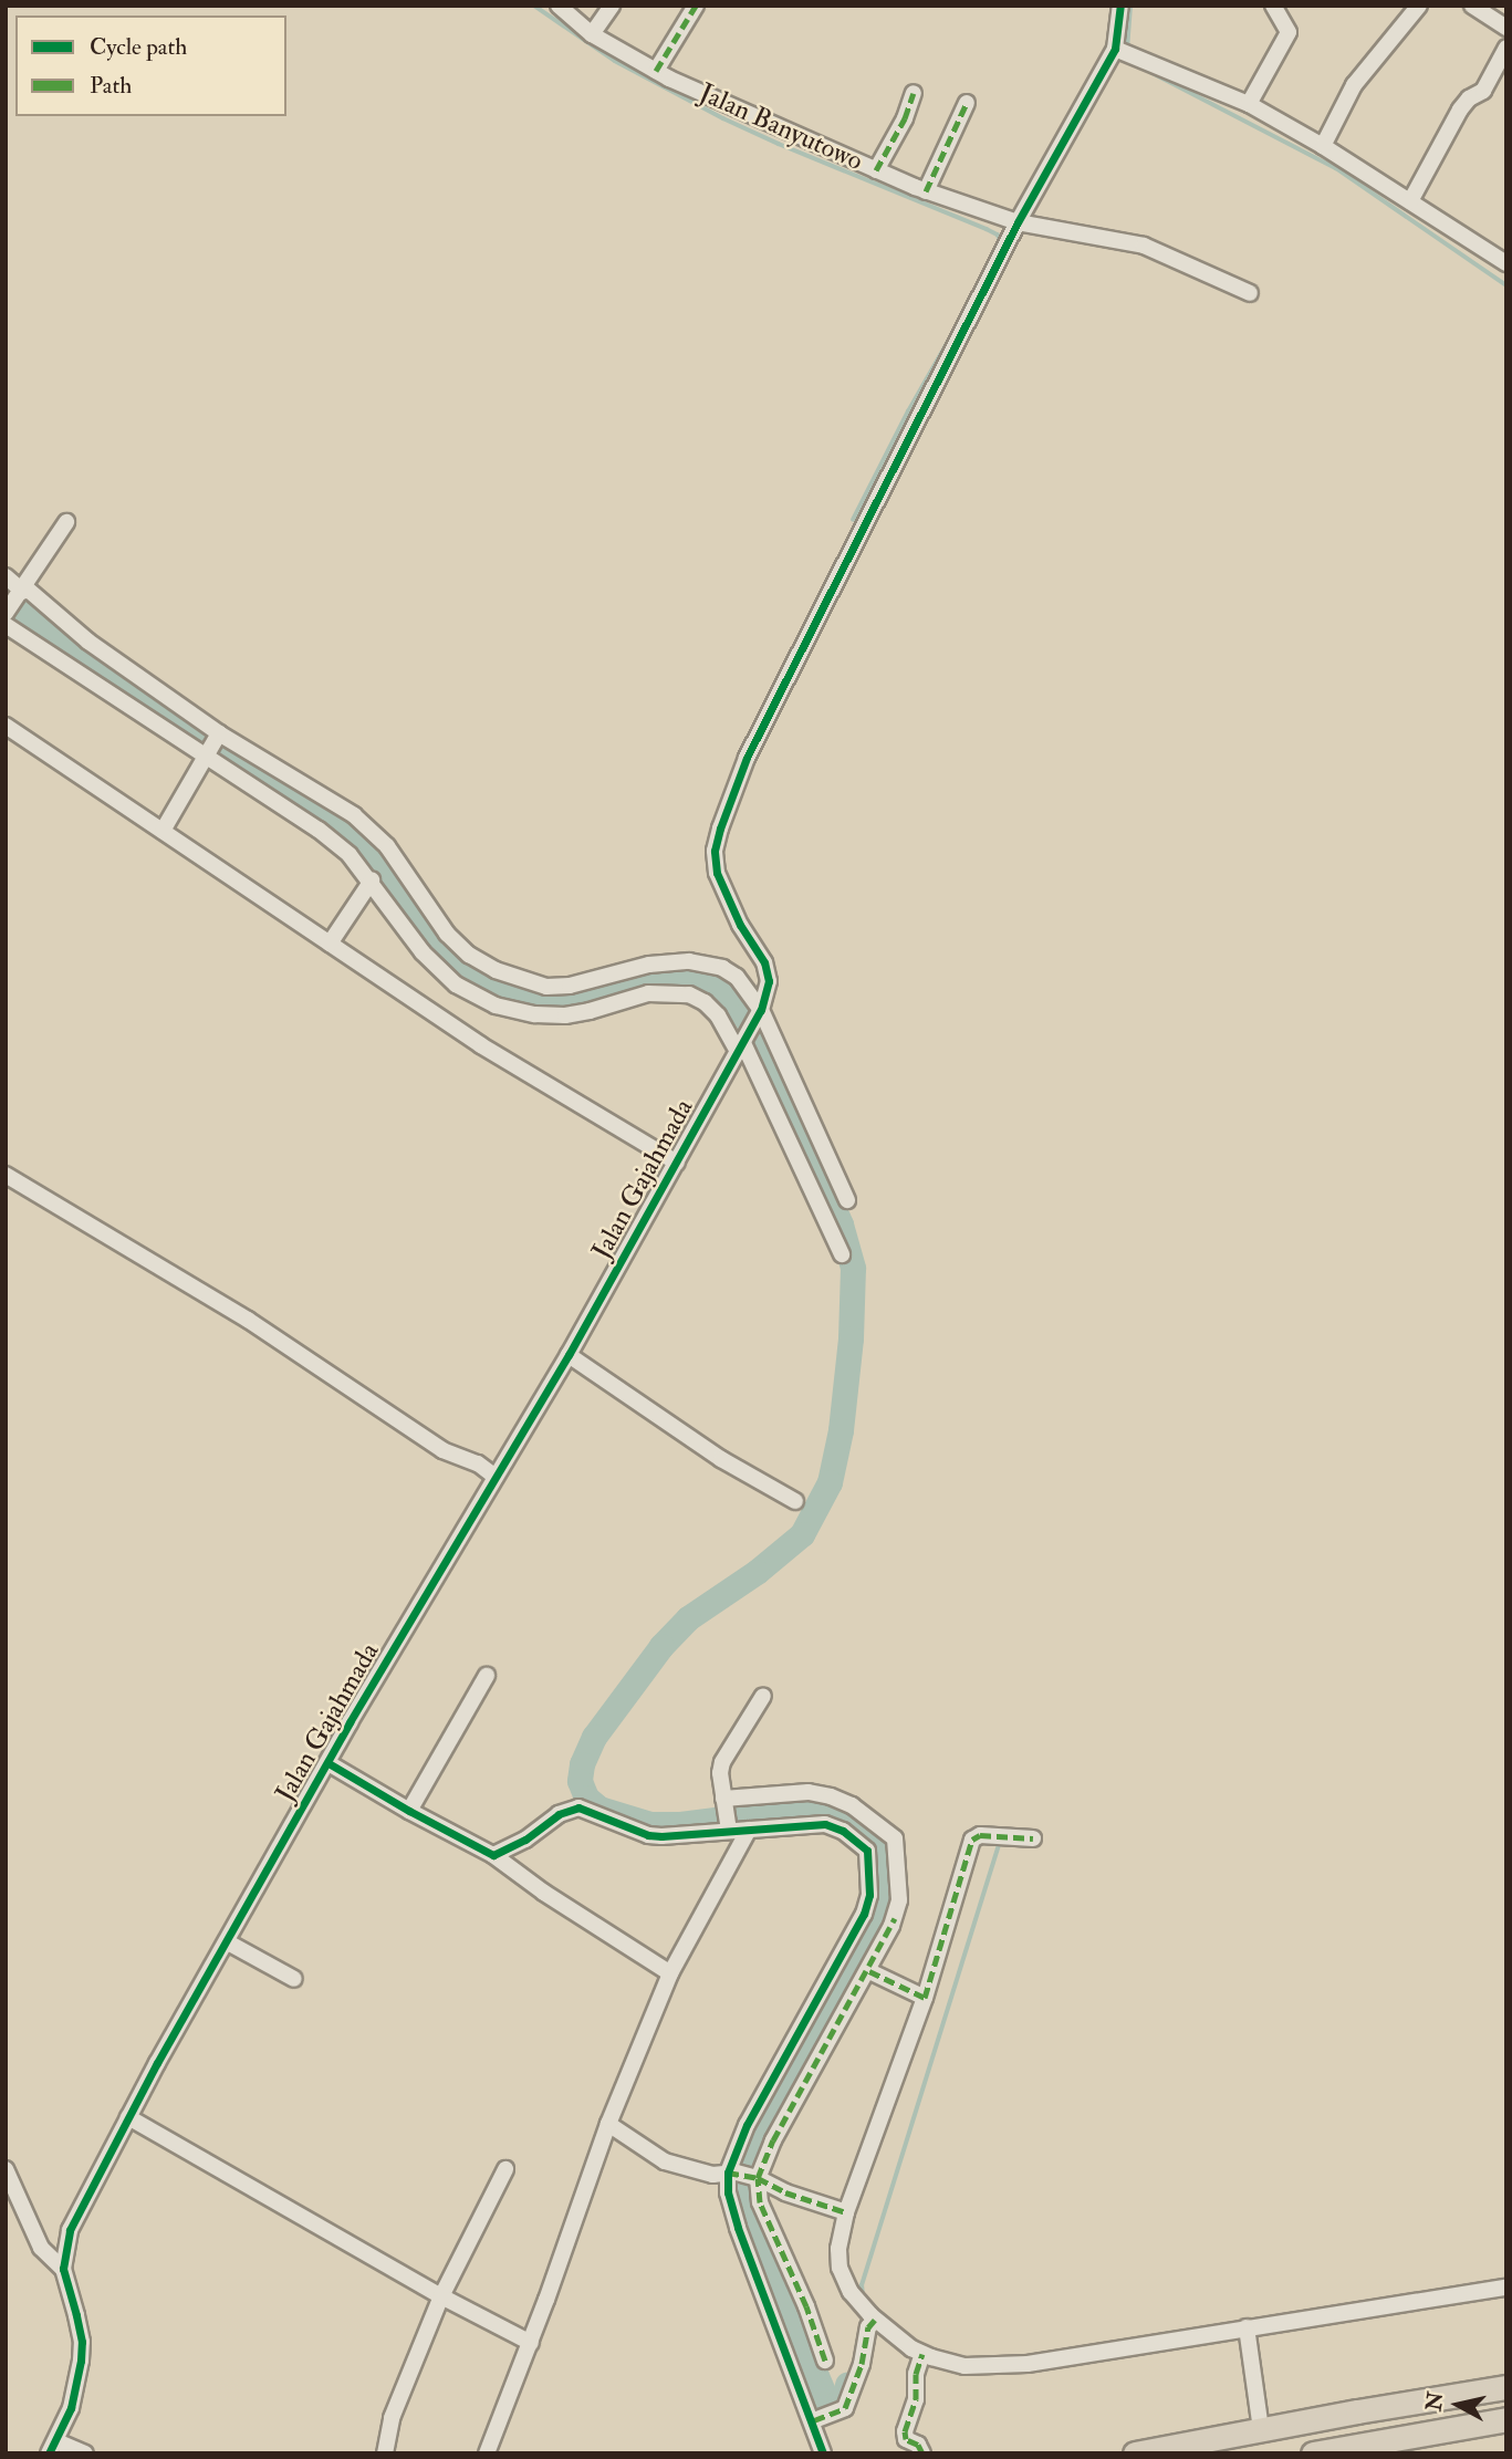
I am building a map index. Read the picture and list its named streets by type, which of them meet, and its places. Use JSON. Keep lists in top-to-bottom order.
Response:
{
  "streets": {
    "street": ["Jalan Banyutowo", "Jalan Gajahmada"]
  },
  "legend": ["Cycle path", "Path"],
  "north": "left"
}
